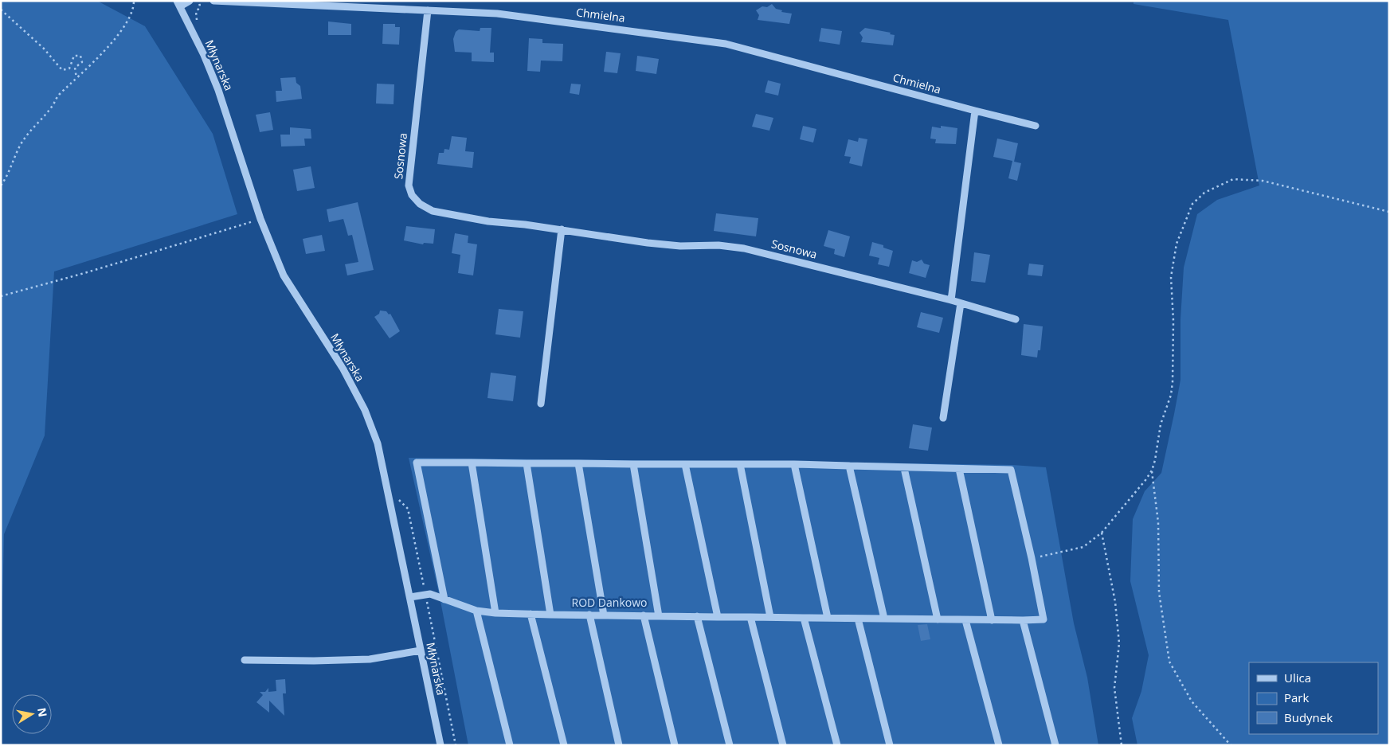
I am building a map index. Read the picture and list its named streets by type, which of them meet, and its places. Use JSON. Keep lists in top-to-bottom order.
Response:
{
  "streets": {
    "street": ["Chmielna", "Młynarska", "Sosnowa"]
  },
  "crossings": [
    ["Chmielna", "Sosnowa"]
  ],
  "parks": ["ROD Dankowo"],
  "legend": ["Ulica", "Park", "Budynek"],
  "north": "right"
}
